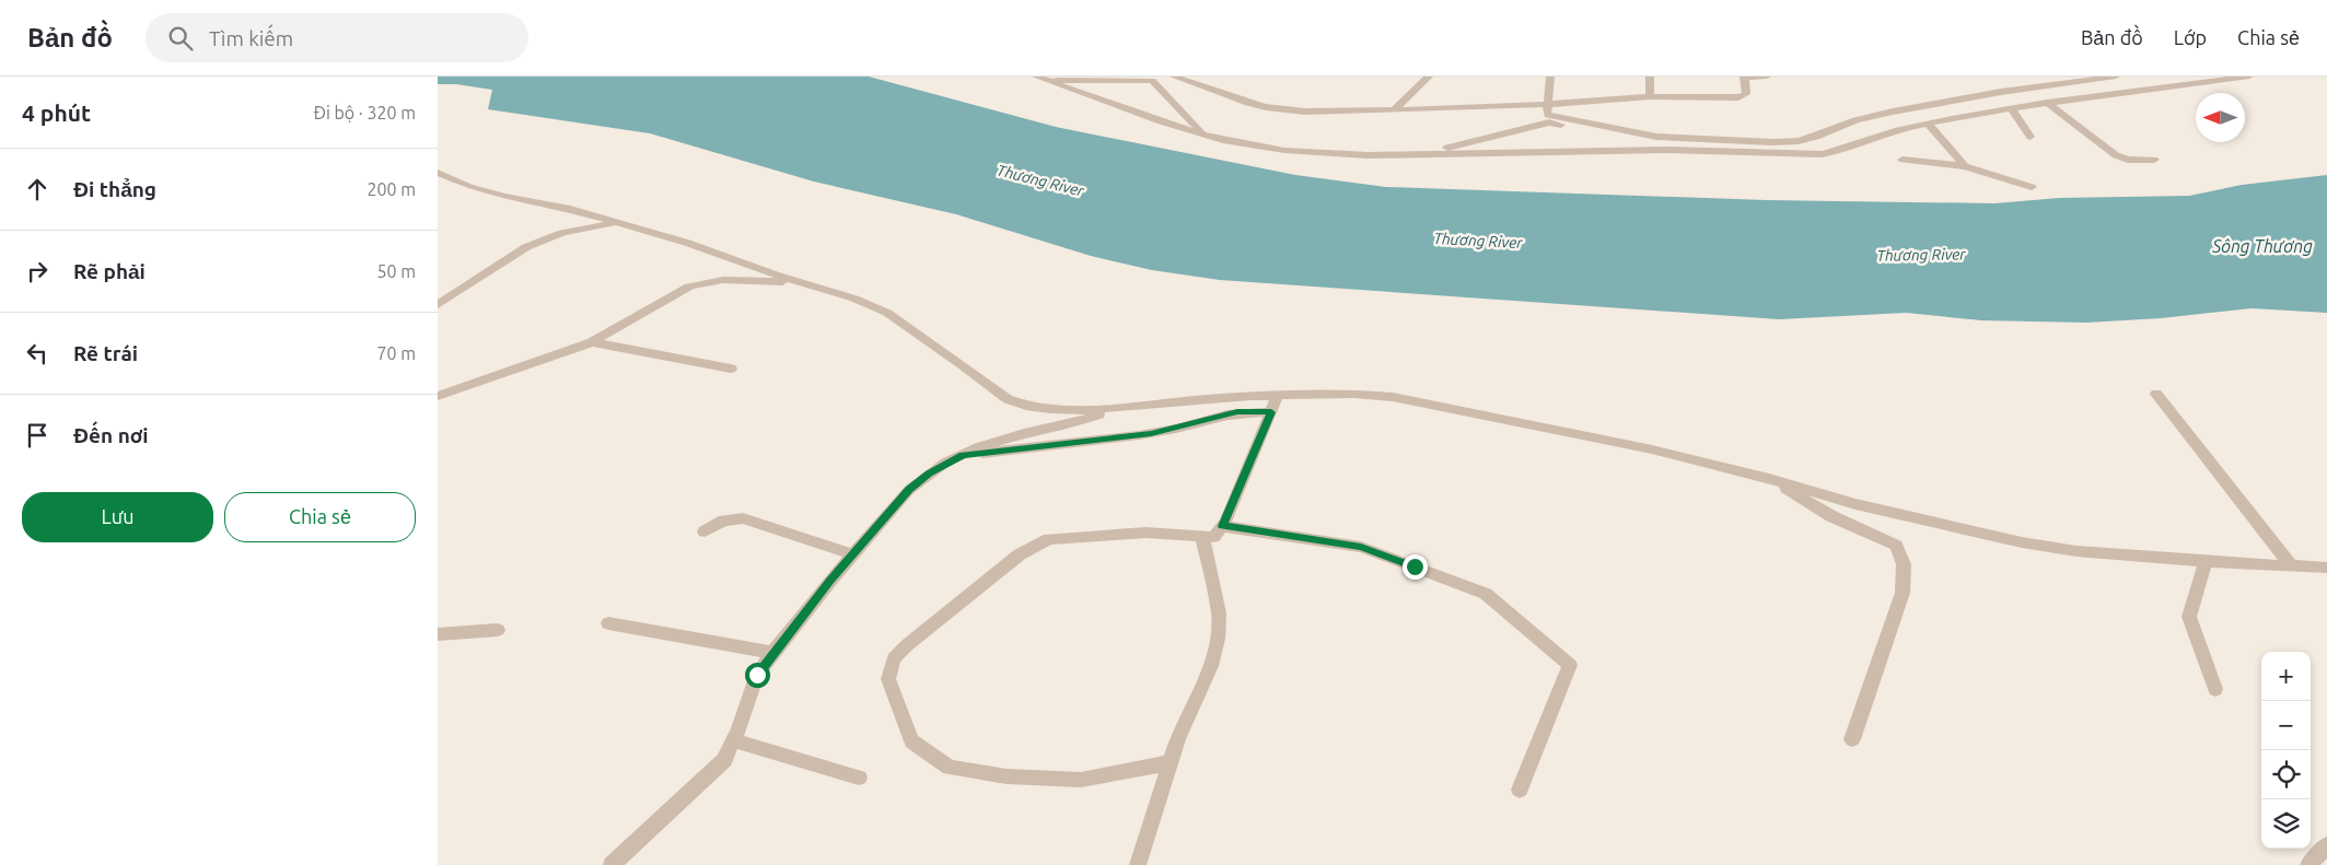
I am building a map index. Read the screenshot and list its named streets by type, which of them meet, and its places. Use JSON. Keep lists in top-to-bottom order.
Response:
{
  "water": ["Thương River", "Sông Thương"],
  "north": "left",
  "page": {
    "header": "Bản đồ",
    "search": "Tìm kiếm",
    "nav": ["Bản đồ", "Lớp", "Chia sẻ"],
    "heading": ["4 phút", "Đi bộ · 320 m"],
    "list": [
      ["Đi thẳng", "200 m"],
      ["Rẽ phải", "50 m"],
      ["Rẽ trái", "70 m"],
      "Đến nơi"
    ],
    "buttons": ["Lưu", "Chia sẻ"],
    "map_buttons": ["+", "−"]
  }
}
